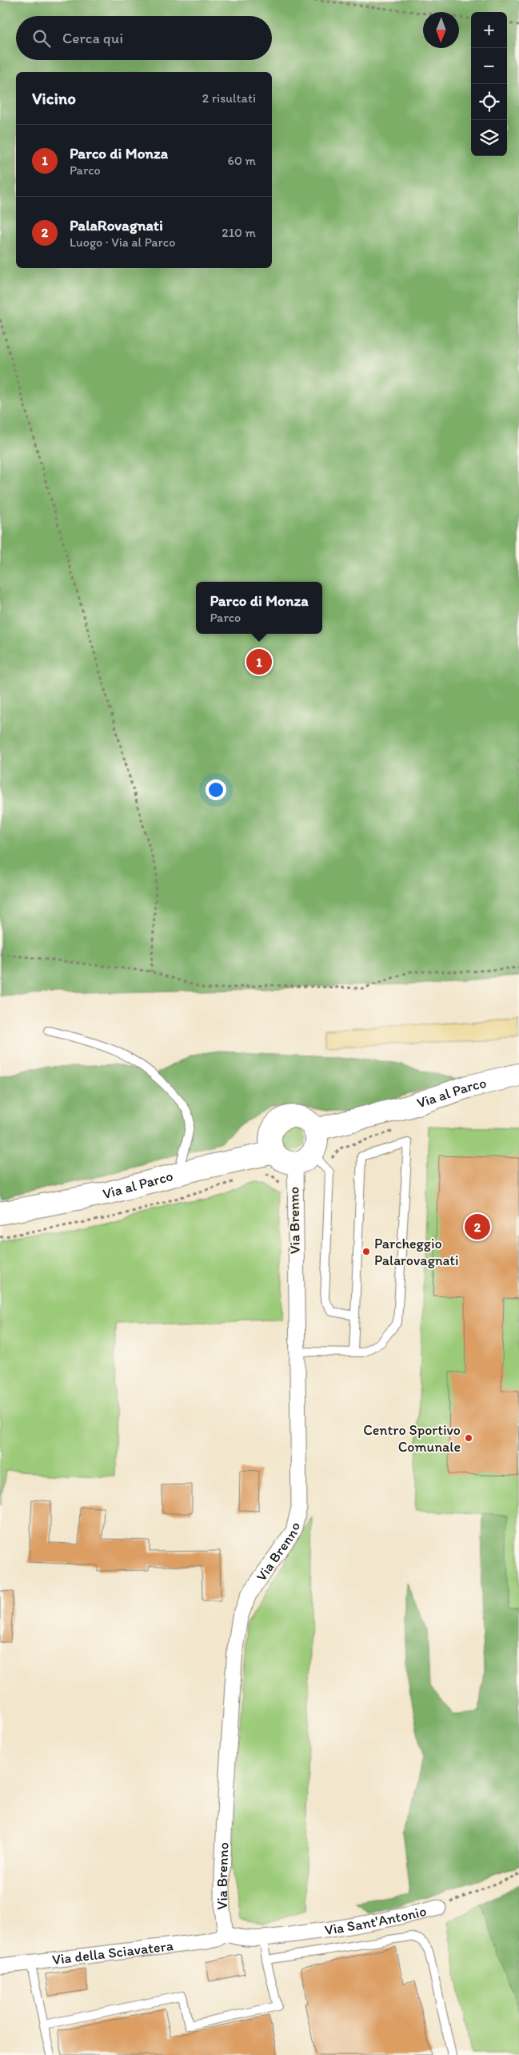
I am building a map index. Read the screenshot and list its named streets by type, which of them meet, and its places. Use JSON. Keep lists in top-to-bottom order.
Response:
{
  "streets": {
    "street": [
      "Via al Parco",
      "Via Brenno",
      "Via Sant'Antonio",
      "Via della Sciavatera"
    ]
  },
  "crossings": [
    ["Via al Parco", "Via Brenno"],
    ["Via Brenno", "Via Sant'Antonio"],
    ["Via Brenno", "Via della Sciavatera"],
    ["Via Sant'Antonio", "Via della Sciavatera"]
  ],
  "places": ["Parcheggio Palarovagnati", "Centro Sportivo Comunale"],
  "north": "bottom",
  "page": {
    "map_buttons": ["+", "−"],
    "search": "Cerca qui",
    "heading": ["Vicino", "2 risultati"],
    "list": [
      {
        "mark": "1",
        "name": "Parco di Monza",
        "note": "Parco",
        "value": "60 m"
      },
      {
        "mark": "2",
        "name": "PalaRovagnati",
        "note": "Luogo · Via al Parco",
        "value": "210 m"
      }
    ],
    "popup": ["Parco di Monza", "Parco"],
    "pins": ["1", "2"]
  }
}
